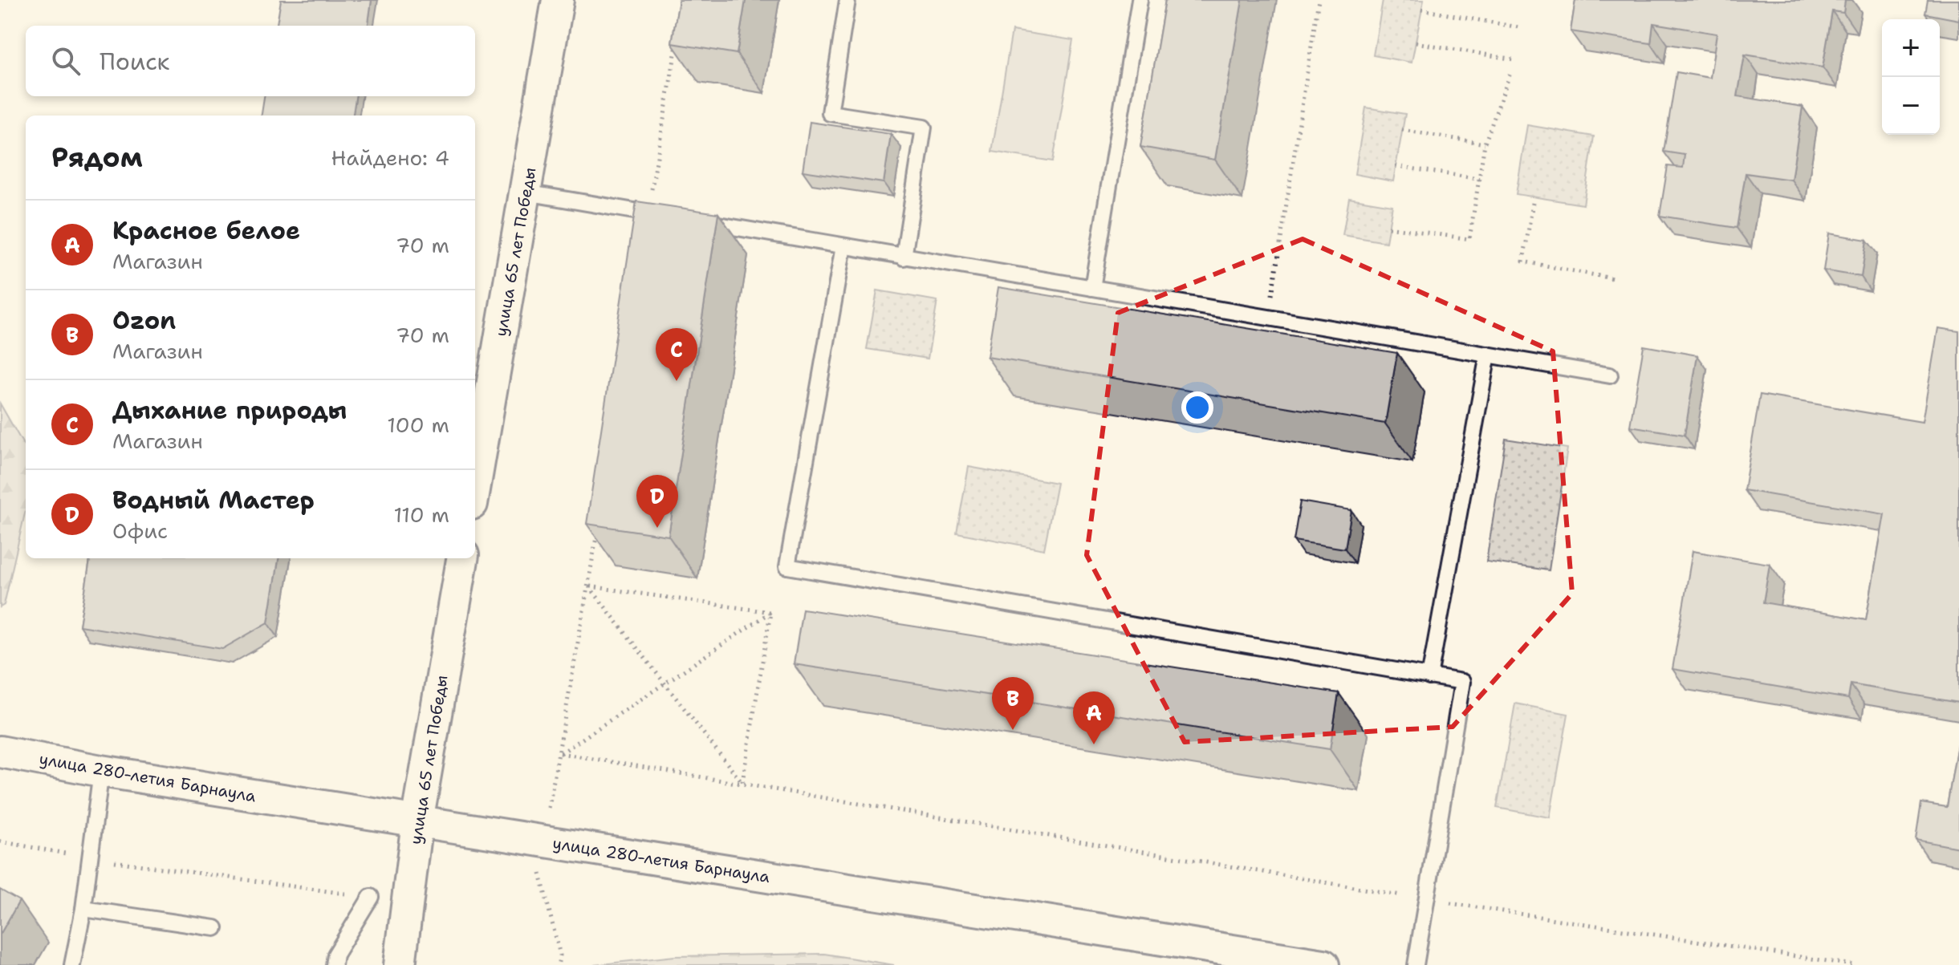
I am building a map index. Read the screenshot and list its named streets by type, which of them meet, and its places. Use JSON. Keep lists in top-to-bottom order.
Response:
{
  "streets": {
    "street": ["улица 65 лет Победы", "улица 280-летия Барнаула"]
  },
  "crossings": [
    ["улица 65 лет Победы", "улица 280-летия Барнаула"]
  ],
  "page": {
    "map_buttons": ["+", "−"],
    "search": "Поиск",
    "heading": ["Рядом", "Найдено: 4"],
    "list": [
      {
        "mark": "A",
        "name": "Красное белое",
        "note": "Магазин",
        "value": "70 m"
      },
      {
        "mark": "B",
        "name": "Ozon",
        "note": "Магазин",
        "value": "70 m"
      },
      {
        "mark": "C",
        "name": "Дыхание природы",
        "note": "Магазин",
        "value": "100 m"
      },
      {
        "mark": "D",
        "name": "Водный Мастер",
        "note": "Офис",
        "value": "110 m"
      }
    ],
    "pins": [
      "C",
      "D",
      "B",
      "A"
    ]
  }
}
